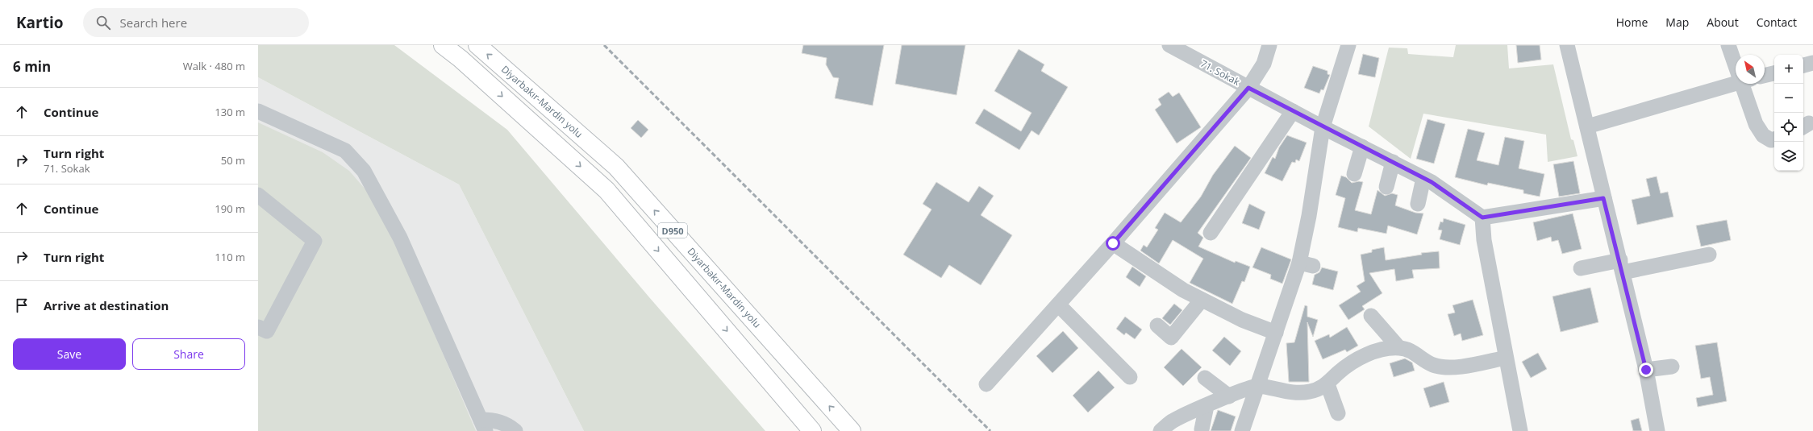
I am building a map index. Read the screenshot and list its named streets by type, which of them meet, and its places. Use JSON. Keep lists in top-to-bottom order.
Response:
{
  "streets": {
    "highway": ["Diyarbakır-Mardin yolu", "D950"],
    "street": ["71. Sokak"]
  },
  "north": "top left",
  "page": {
    "header": "Kartio",
    "search": "Search here",
    "nav": [
      "Home",
      "Map",
      "About",
      "Contact"
    ],
    "heading": ["6 min", "Walk · 480 m"],
    "map_buttons": ["+", "−"],
    "list": [
      ["Continue", "130 m"],
      ["Turn right", "71. Sokak", "50 m"],
      ["Continue", "190 m"],
      ["Turn right", "110 m"],
      "Arrive at destination"
    ],
    "buttons": ["Save", "Share"]
  }
}
